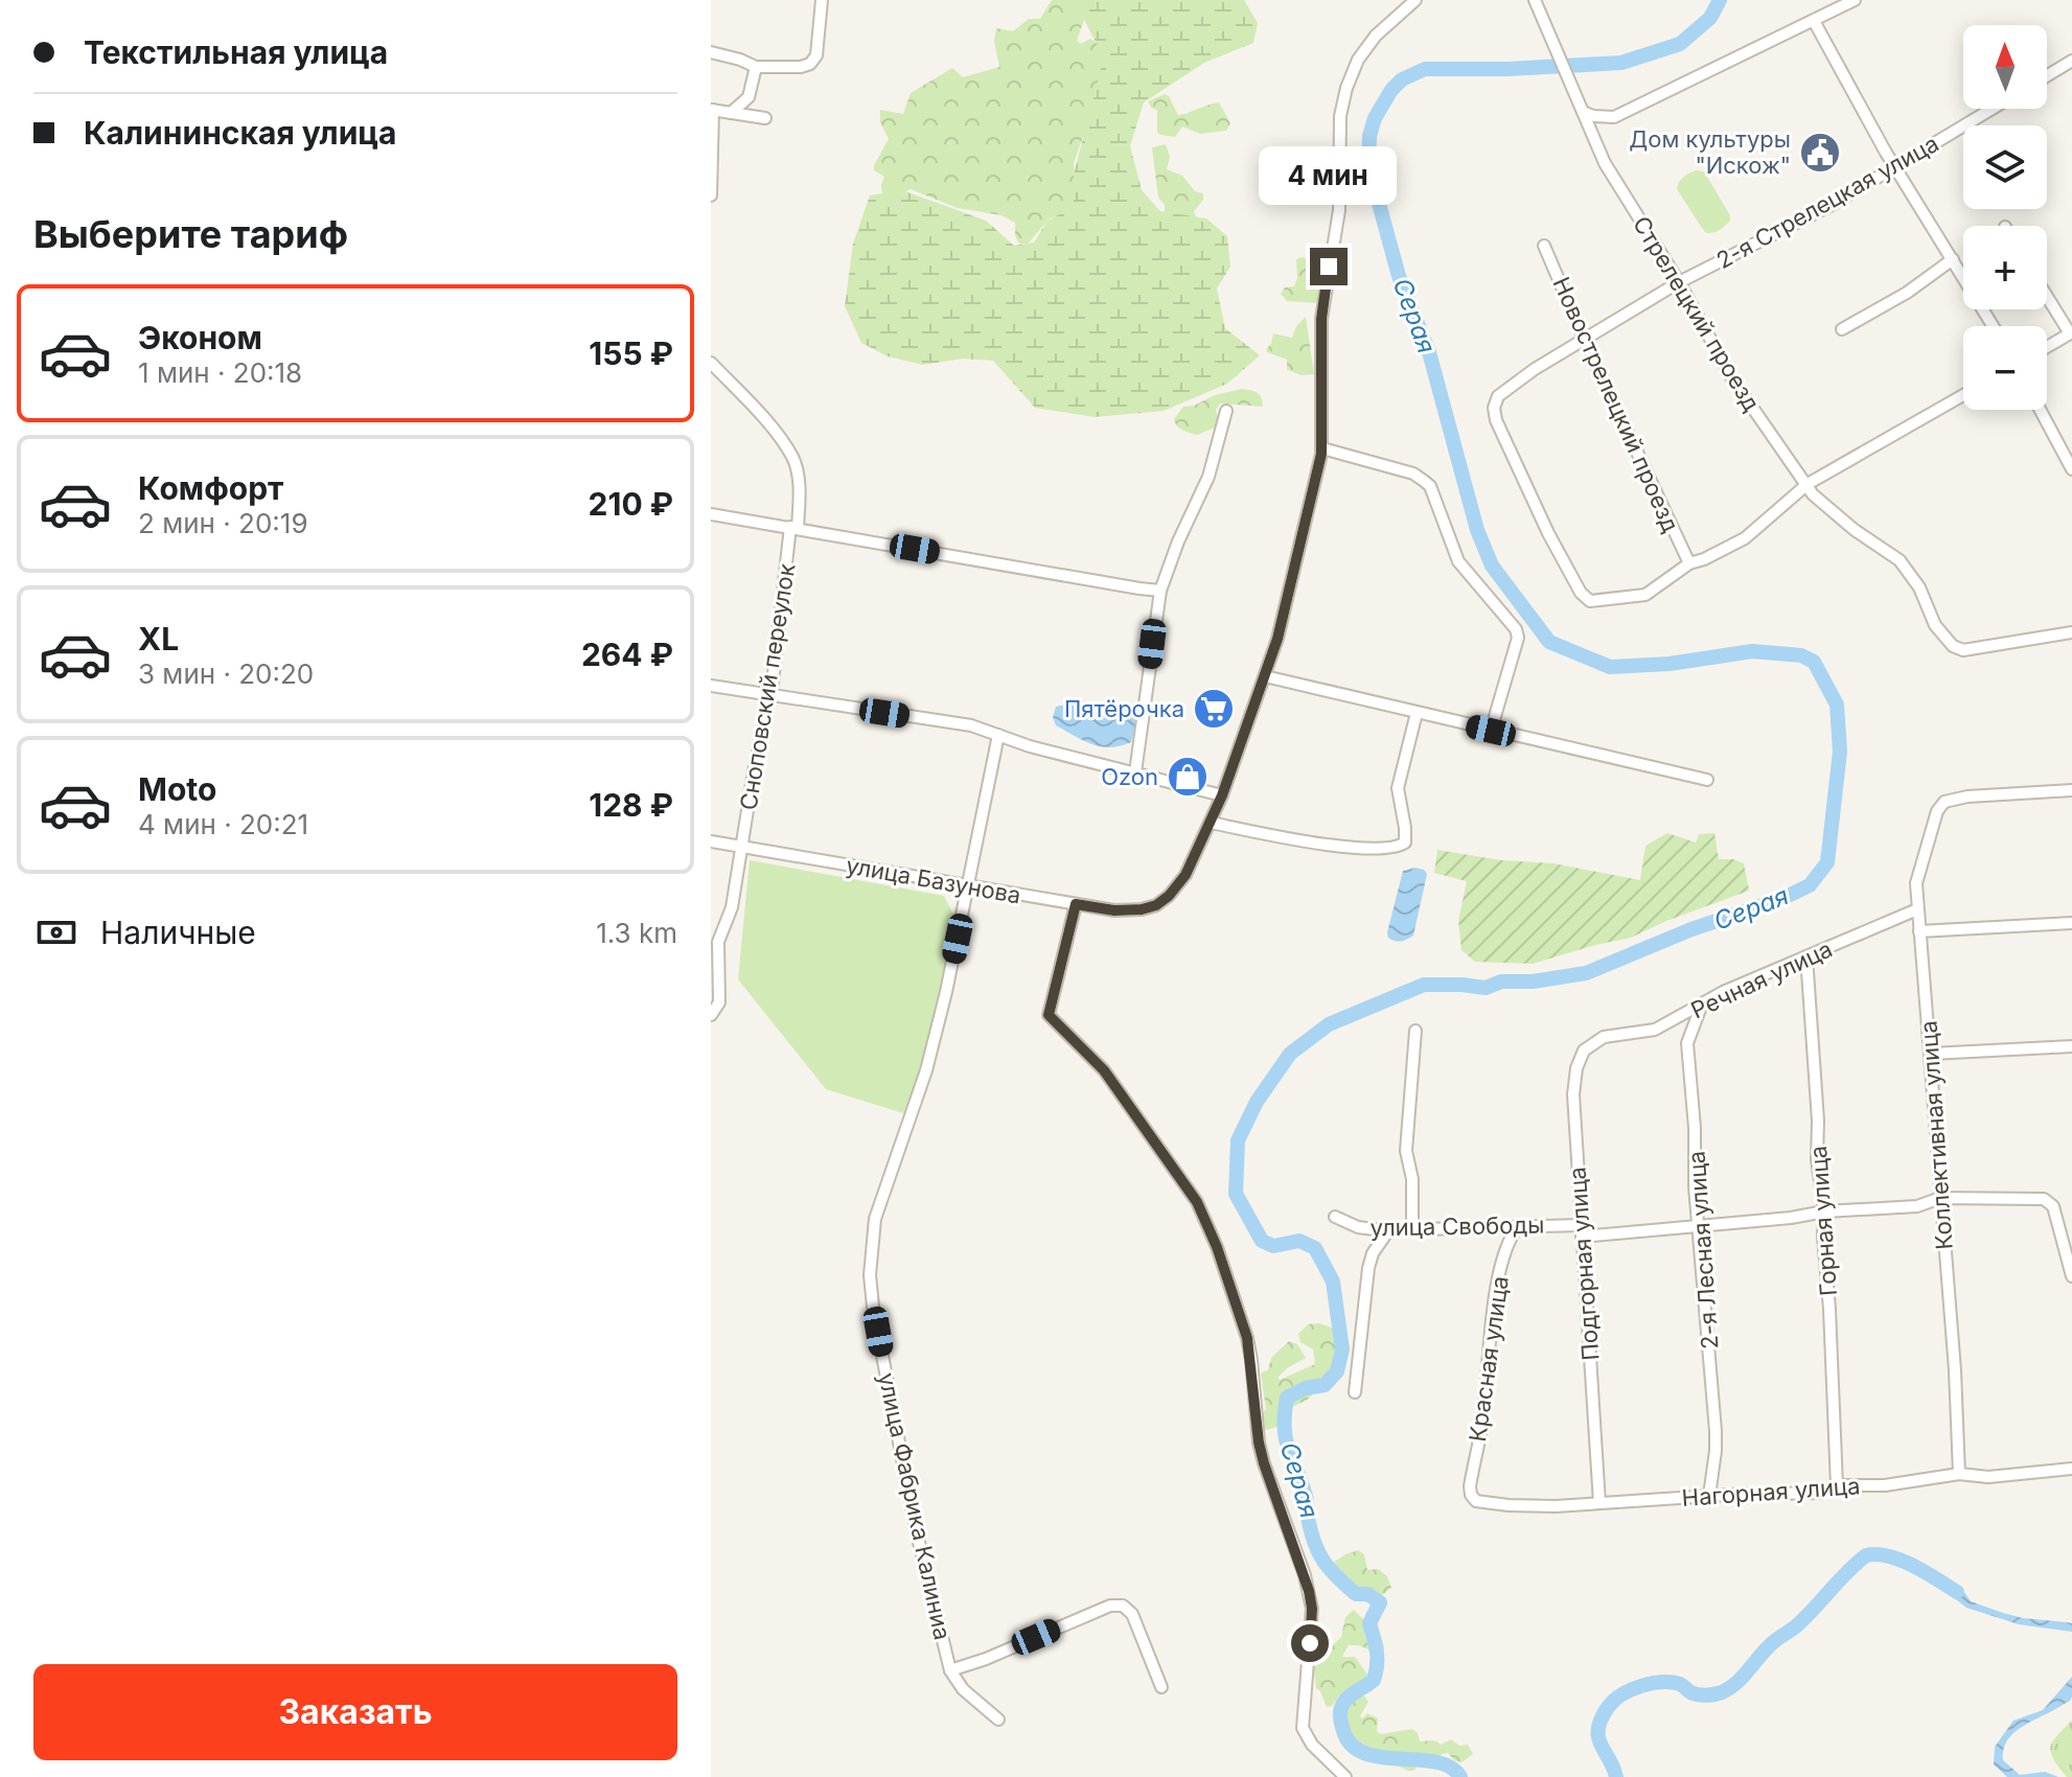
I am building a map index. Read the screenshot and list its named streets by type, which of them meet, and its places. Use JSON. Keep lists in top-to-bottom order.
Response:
{
  "streets": {
    "street": [
      "2-я Стрелецкая улица",
      "Стрелецкий проезд",
      "Новострелецкий проезд",
      "Сноповский переулок",
      "улица Базунова",
      "Речная улица",
      "Коллективная улица",
      "Горная улица",
      "улица Свободы",
      "2-я Лесная улица",
      "Подгорная улица",
      "Красная улица",
      "Нагорная улица",
      "улица Фабрика Калиниа"
    ]
  },
  "crossings": [
    ["2-я Стрелецкая улица", "Стрелецкий проезд"],
    ["2-я Стрелецкая улица", "Новострелецкий проезд"],
    ["Сноповский переулок", "улица Базунова"],
    ["улица Базунова", "улица Фабрика Калиниа"],
    ["Речная улица", "Коллективная улица"],
    ["Речная улица", "Горная улица"],
    ["Речная улица", "2-я Лесная улица"],
    ["Речная улица", "Подгорная улица"],
    ["Коллективная улица", "улица Свободы"],
    ["Коллективная улица", "Нагорная улица"],
    ["Горная улица", "улица Свободы"],
    ["Горная улица", "Нагорная улица"],
    ["улица Свободы", "2-я Лесная улица"],
    ["улица Свободы", "Подгорная улица"],
    ["улица Свободы", "Красная улица"],
    ["2-я Лесная улица", "Нагорная улица"],
    ["Подгорная улица", "Нагорная улица"],
    ["Красная улица", "Нагорная улица"]
  ],
  "water": ["Серая"],
  "places": {
    "public building": ["Дом культуры \"Искож\""],
    "supermarket": ["Пятёрочка"],
    "shop": ["Ozon"]
  },
  "north": "top",
  "page": {
    "banner": ["Текстильная улица", "Калининская улица"],
    "map_buttons": ["+", "−"],
    "bubble": "4 мин",
    "heading": "Выберите тариф",
    "list": [
      {
        "name": "Эконом",
        "note": "1 мин · 20:18",
        "value": "155 ₽"
      },
      {
        "name": "Комфорт",
        "note": "2 мин · 20:19",
        "value": "210 ₽"
      },
      {
        "name": "XL",
        "note": "3 мин · 20:20",
        "value": "264 ₽"
      },
      {
        "name": "Moto",
        "note": "4 мин · 20:21",
        "value": "128 ₽"
      }
    ],
    "pay": ["Наличные", "1.3 km"],
    "buttons": "Заказать"
  }
}
